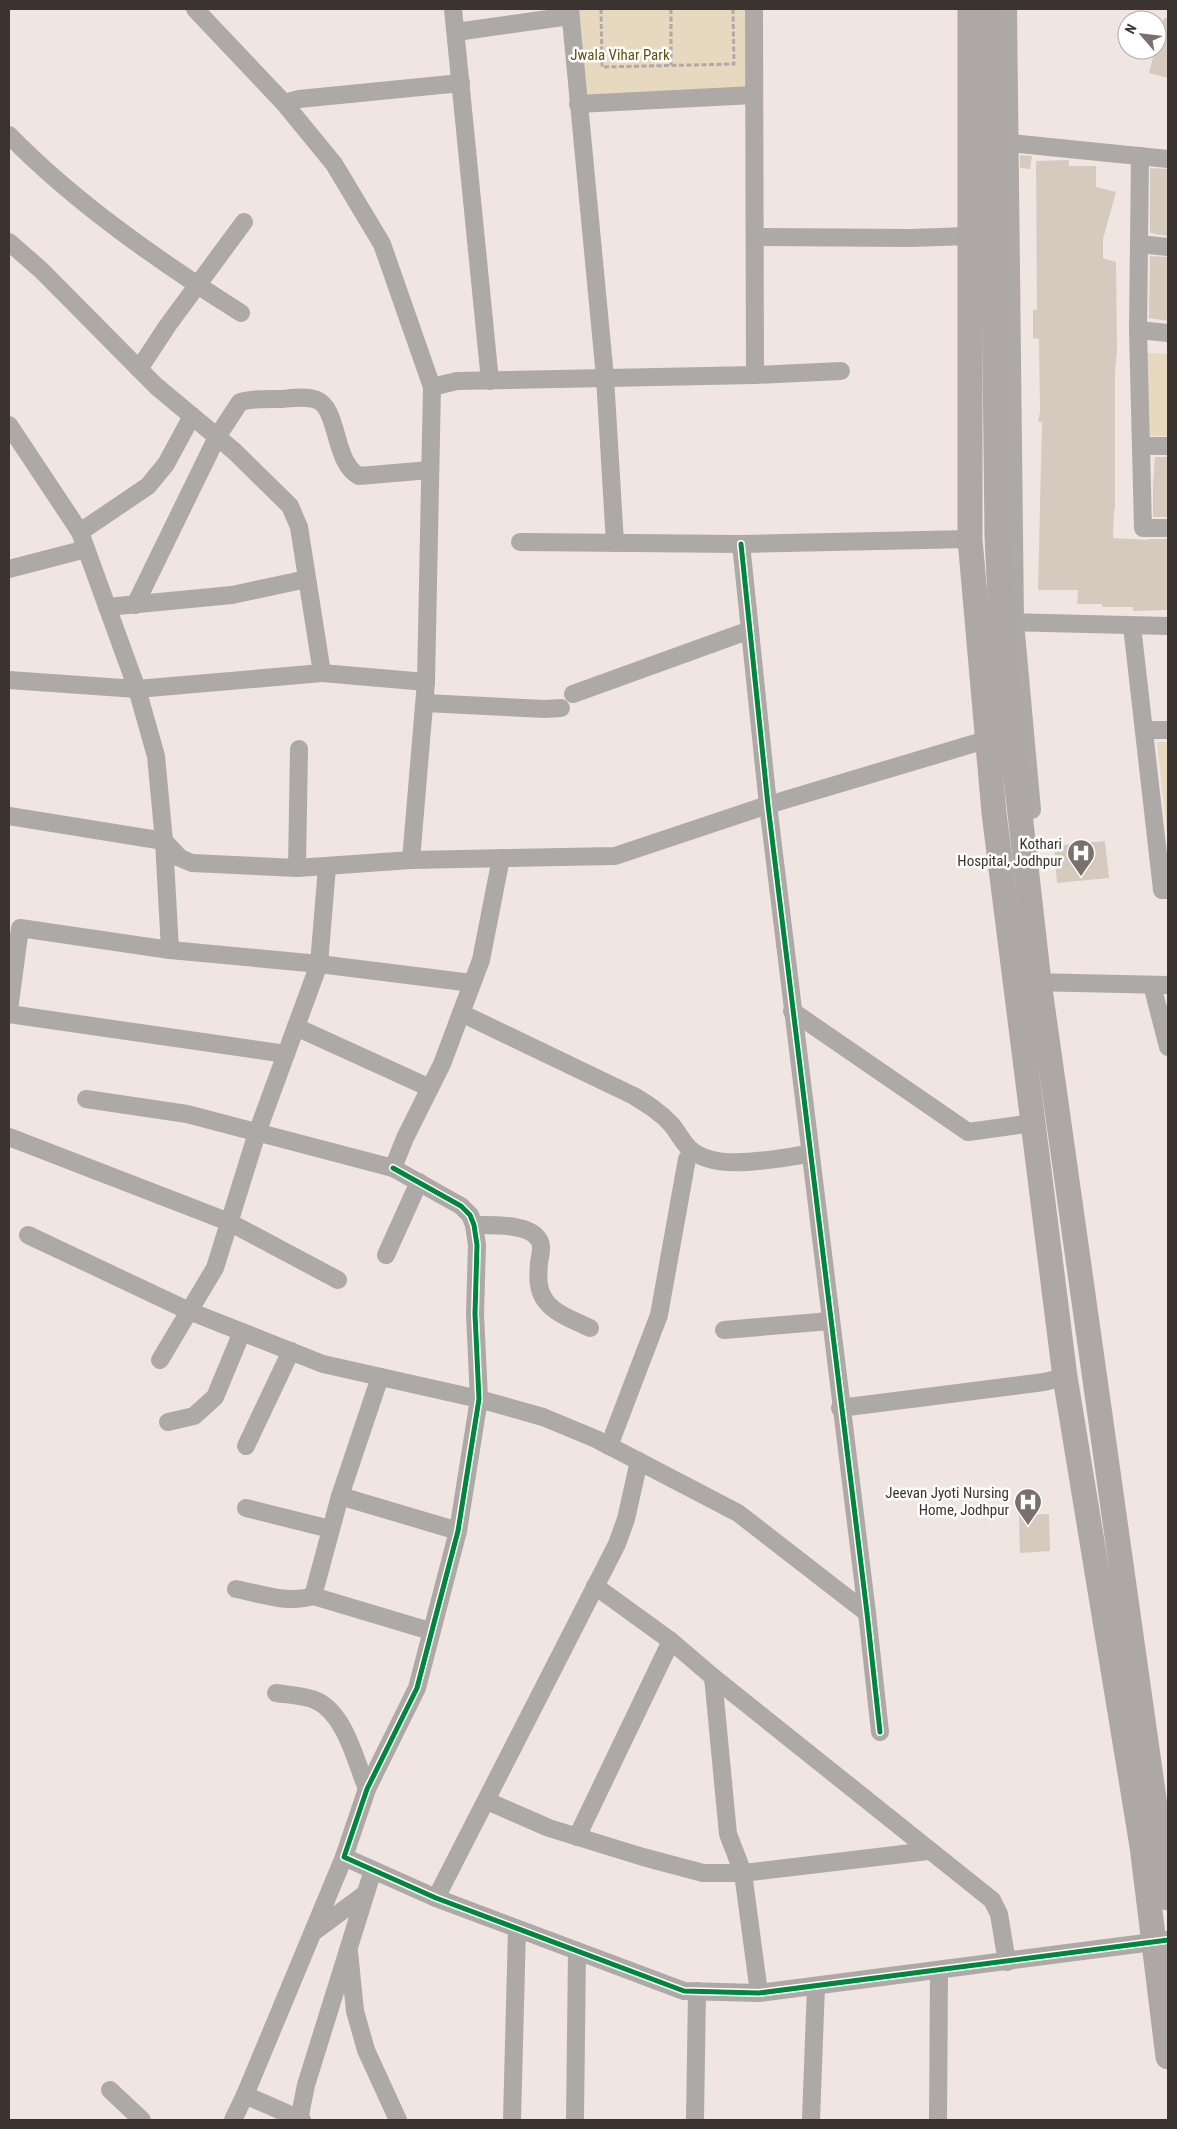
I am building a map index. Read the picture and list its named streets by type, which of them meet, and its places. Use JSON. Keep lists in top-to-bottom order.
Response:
{
  "parks": ["Jwala Vihar Park"],
  "places": {
    "hospital": ["Kothari Hospital, Jodhpur", "Jeevan Jyoti Nursing Home, Jodhpur"]
  },
  "north": "top left"
}
